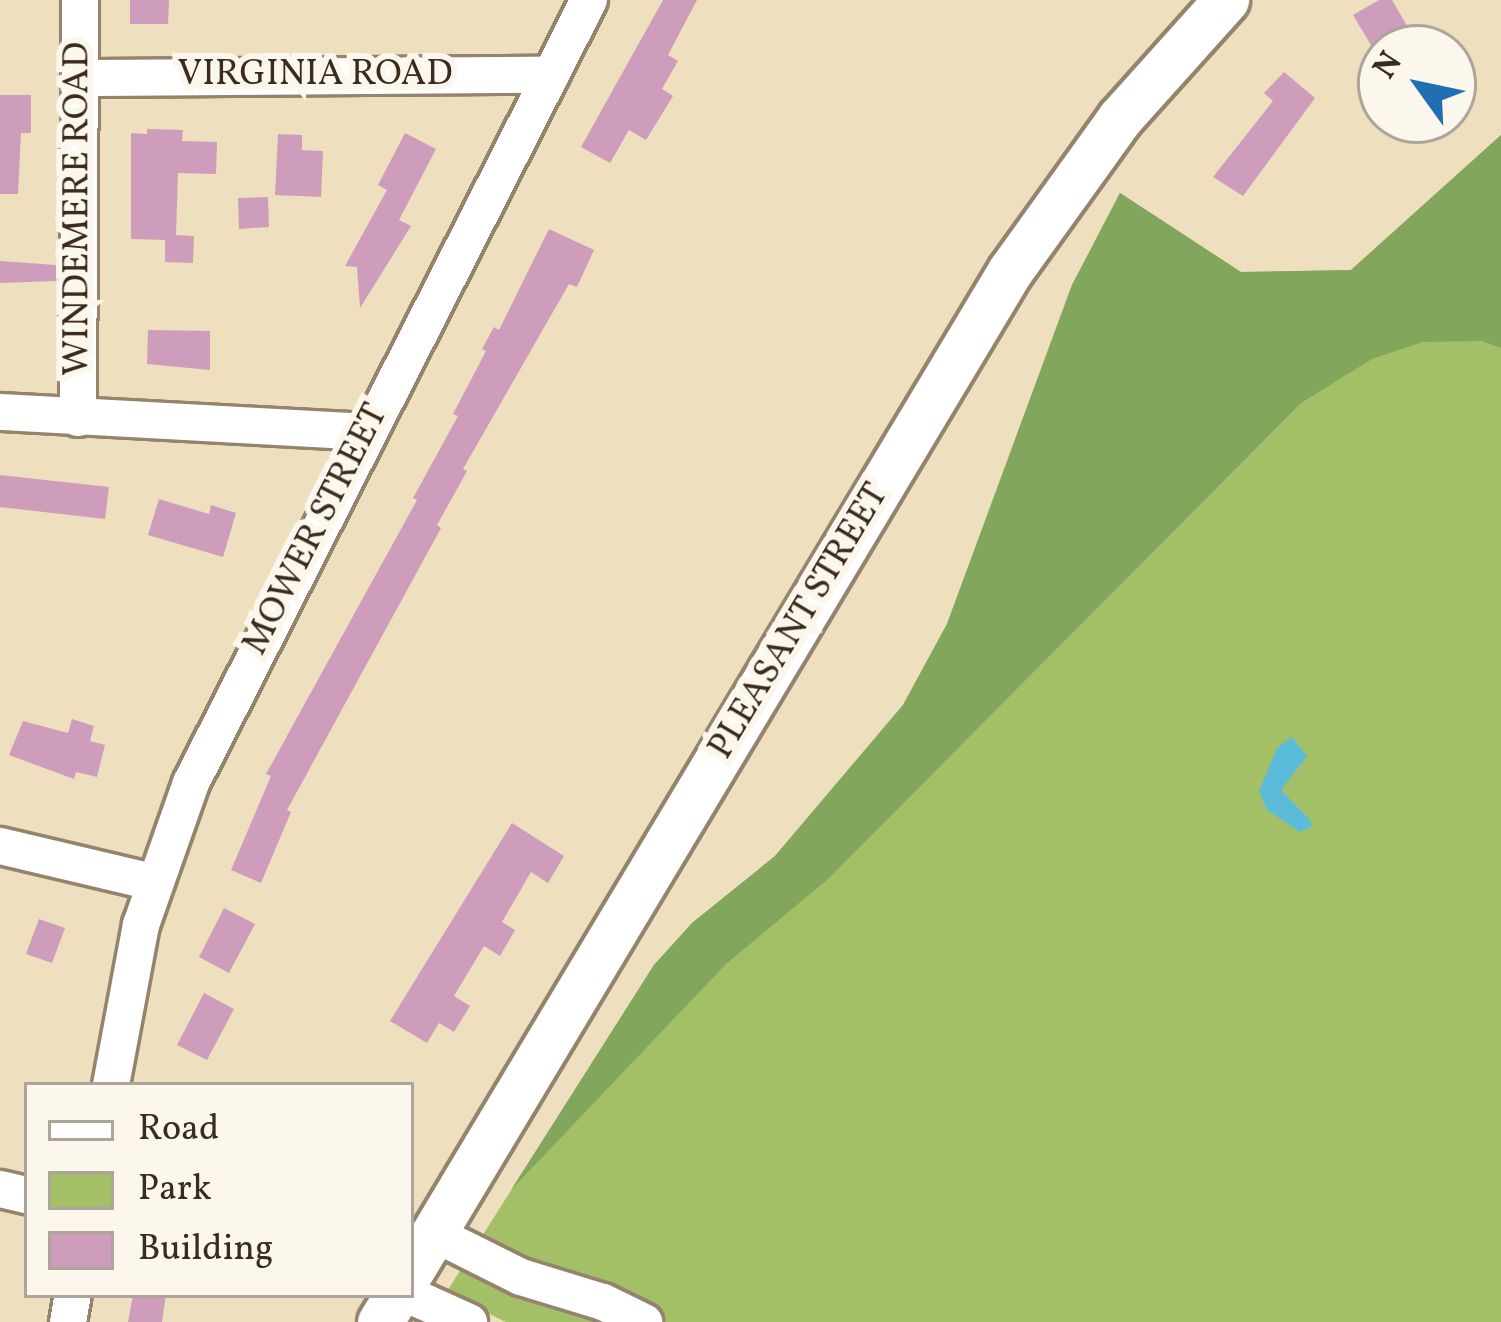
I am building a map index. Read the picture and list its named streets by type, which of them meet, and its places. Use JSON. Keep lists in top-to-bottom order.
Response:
{
  "streets": {
    "main road": ["PLEASANT STREET"],
    "street": ["VIRGINIA ROAD", "WINDEMERE ROAD", "MOWER STREET"]
  },
  "crossings": [
    ["VIRGINIA ROAD", "WINDEMERE ROAD"],
    ["VIRGINIA ROAD", "MOWER STREET"]
  ],
  "legend": ["Road", "Park", "Building"],
  "north": "top left"
}
